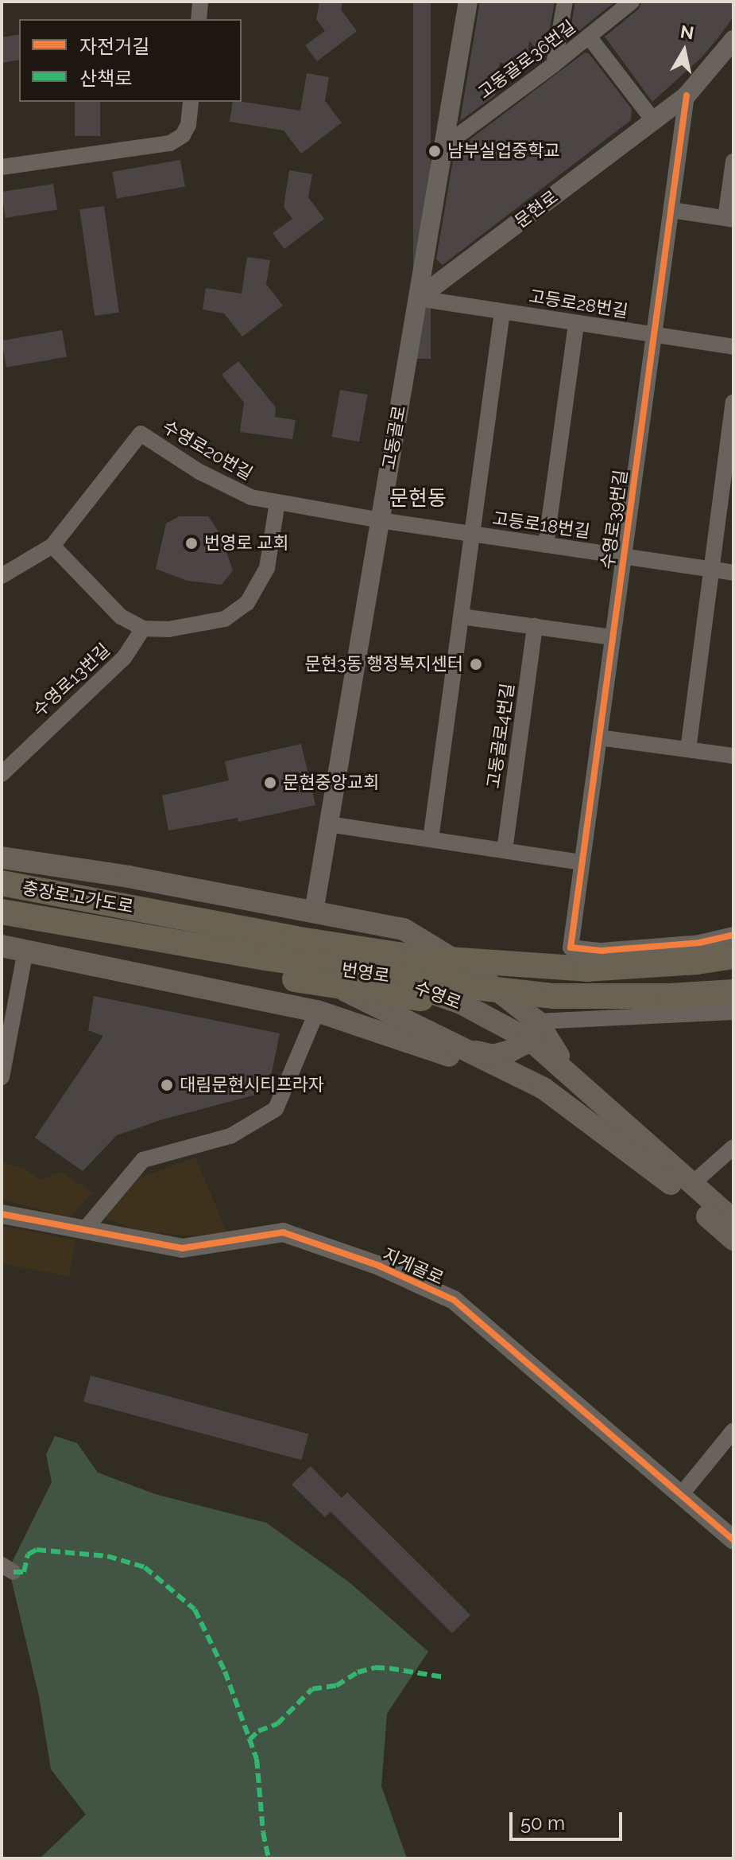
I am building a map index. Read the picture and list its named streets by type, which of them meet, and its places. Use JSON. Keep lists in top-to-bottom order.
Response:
{
  "streets": {
    "highway": ["충장로고가도로", "번영로"],
    "main road": ["수영로"],
    "street": [
      "고동골로36번길",
      "문현로",
      "고등로28번길",
      "고동골로",
      "수영로20번길",
      "수영로39번길",
      "고등로18번길",
      "수영로13번길",
      "고동골로4번길",
      "지게골로"
    ]
  },
  "crossings": [
    ["고동골로36번길", "고동골로"],
    ["문현로", "고등로28번길"],
    ["문현로", "고동골로"],
    ["문현로", "수영로39번길"],
    ["고등로28번길", "고동골로"],
    ["고등로28번길", "수영로39번길"],
    ["고동골로", "수영로20번길"],
    ["고동골로", "고등로18번길"],
    ["수영로20번길", "고등로18번길"],
    ["수영로39번길", "고등로18번길"],
    ["충장로고가도로", "번영로"]
  ],
  "districts": ["문현동"],
  "places": [
    "남부실업중학교",
    "번영로 교회",
    "문현3동 행정복지센터",
    "문현중앙교회",
    "대림문현시티프라자"
  ],
  "legend": ["자전거길", "산책로"],
  "scale_bar": "50 m",
  "north": "top"
}
